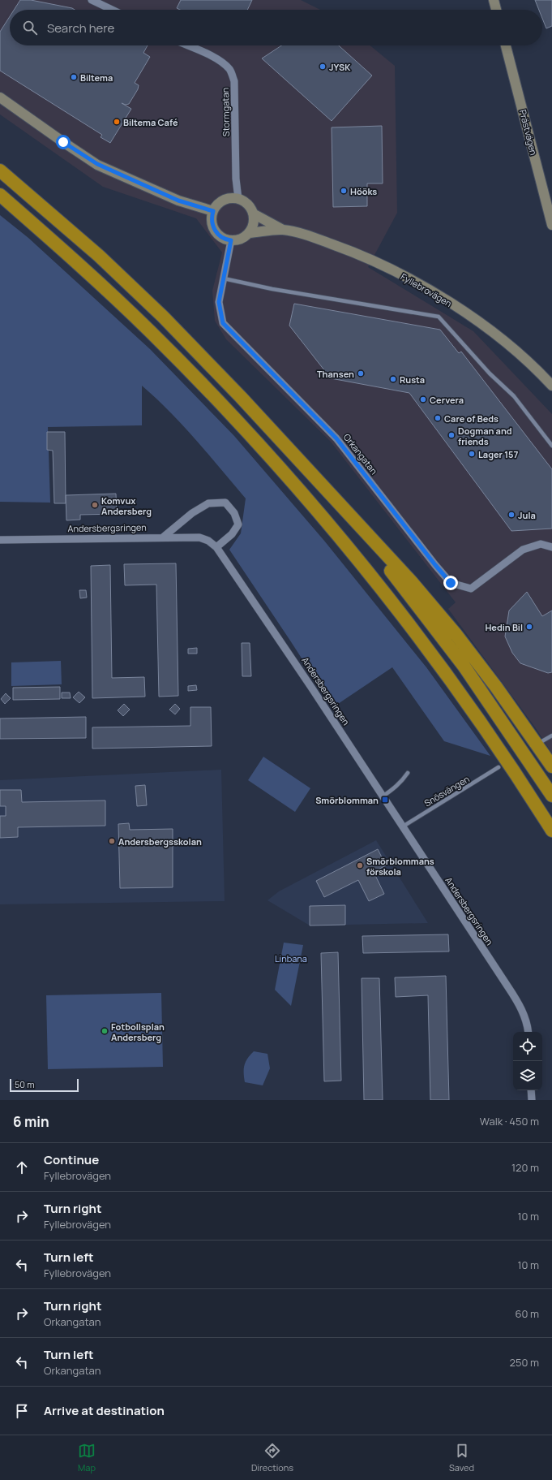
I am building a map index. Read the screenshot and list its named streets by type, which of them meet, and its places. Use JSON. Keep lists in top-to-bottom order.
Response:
{
  "streets": {
    "street": [
      "Stormgatan",
      "Prästvägen",
      "Fyllebrovägen",
      "Orkangatan",
      "Andersbergsringen"
    ],
    "lane": ["Snösvängen"]
  },
  "crossings": [
    ["Stormgatan", "Fyllebrovägen"],
    ["Stormgatan", "Orkangatan"],
    ["Fyllebrovägen", "Orkangatan"],
    ["Andersbergsringen", "Snösvängen"]
  ],
  "parks": ["Linbana"],
  "places": {
    "other": [
      "JYSK",
      "Biltema",
      "Biltema Café",
      "Hööks",
      "Thansen",
      "Rusta",
      "Cervera",
      "Care of Beds",
      "Dogman and friends",
      "Lager 157",
      "Komvux Andersberg",
      "Jula",
      "Hedin Bil",
      "Andersbergsskolan",
      "Smörblommans förskola",
      "Fotbollsplan Andersberg"
    ],
    "transit": ["Smörblomman"]
  },
  "scale_bar": "50 m",
  "page": {
    "search": "Search here",
    "scale": "50 m",
    "heading": ["6 min", "Walk · 450 m"],
    "list": [
      ["Continue", "Fyllebrovägen", "120 m"],
      ["Turn right", "Fyllebrovägen", "10 m"],
      ["Turn left", "Fyllebrovägen", "10 m"],
      ["Turn right", "Orkangatan", "60 m"],
      ["Turn left", "Orkangatan", "250 m"],
      "Arrive at destination"
    ],
    "nav": ["Map", "Directions", "Saved"]
  }
}
